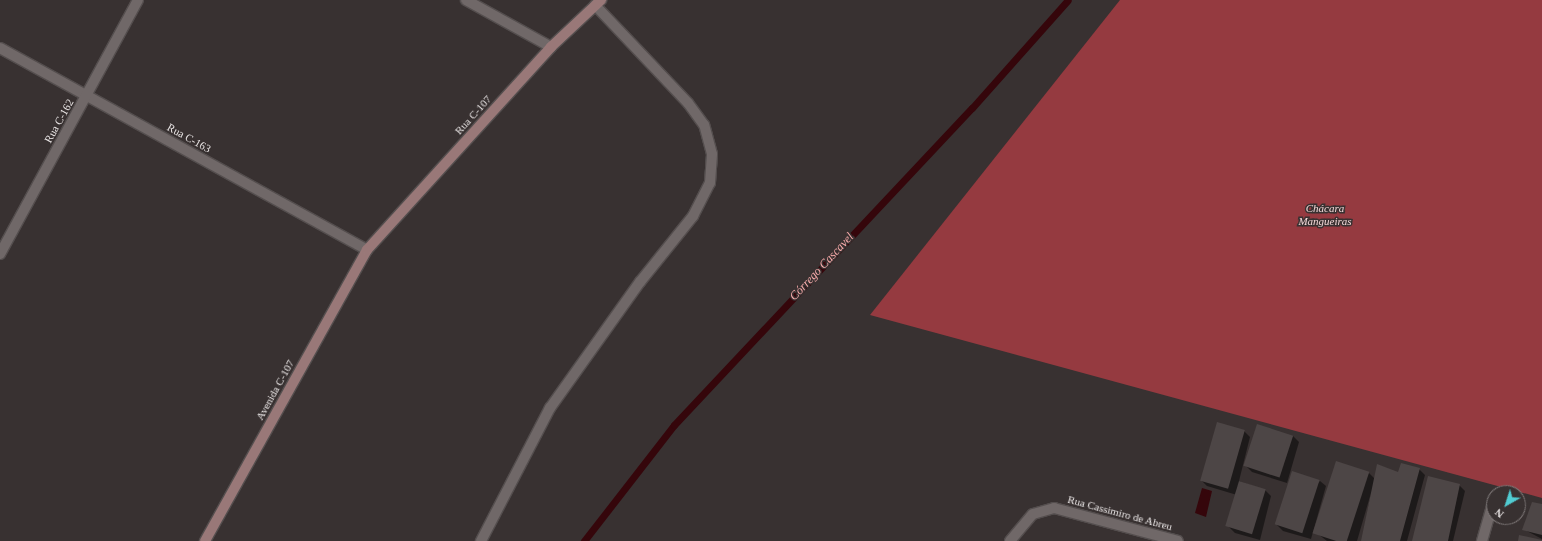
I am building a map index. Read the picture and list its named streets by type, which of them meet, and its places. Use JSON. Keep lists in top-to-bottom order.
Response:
{
  "streets": {
    "main road": ["Rua C-107", "Avenida C-107"],
    "street": ["Rua C-162", "Rua C-163", "Rua Cassimiro de Abreu"]
  },
  "crossings": [
    ["Rua C-107", "Rua C-163"],
    ["Rua C-107", "Avenida C-107"],
    ["Rua C-162", "Rua C-163"],
    ["Rua C-163", "Avenida C-107"]
  ],
  "water": ["Córrego Cascavel"],
  "parks": ["Chácara Mangueiras"],
  "north": "bottom left"
}
